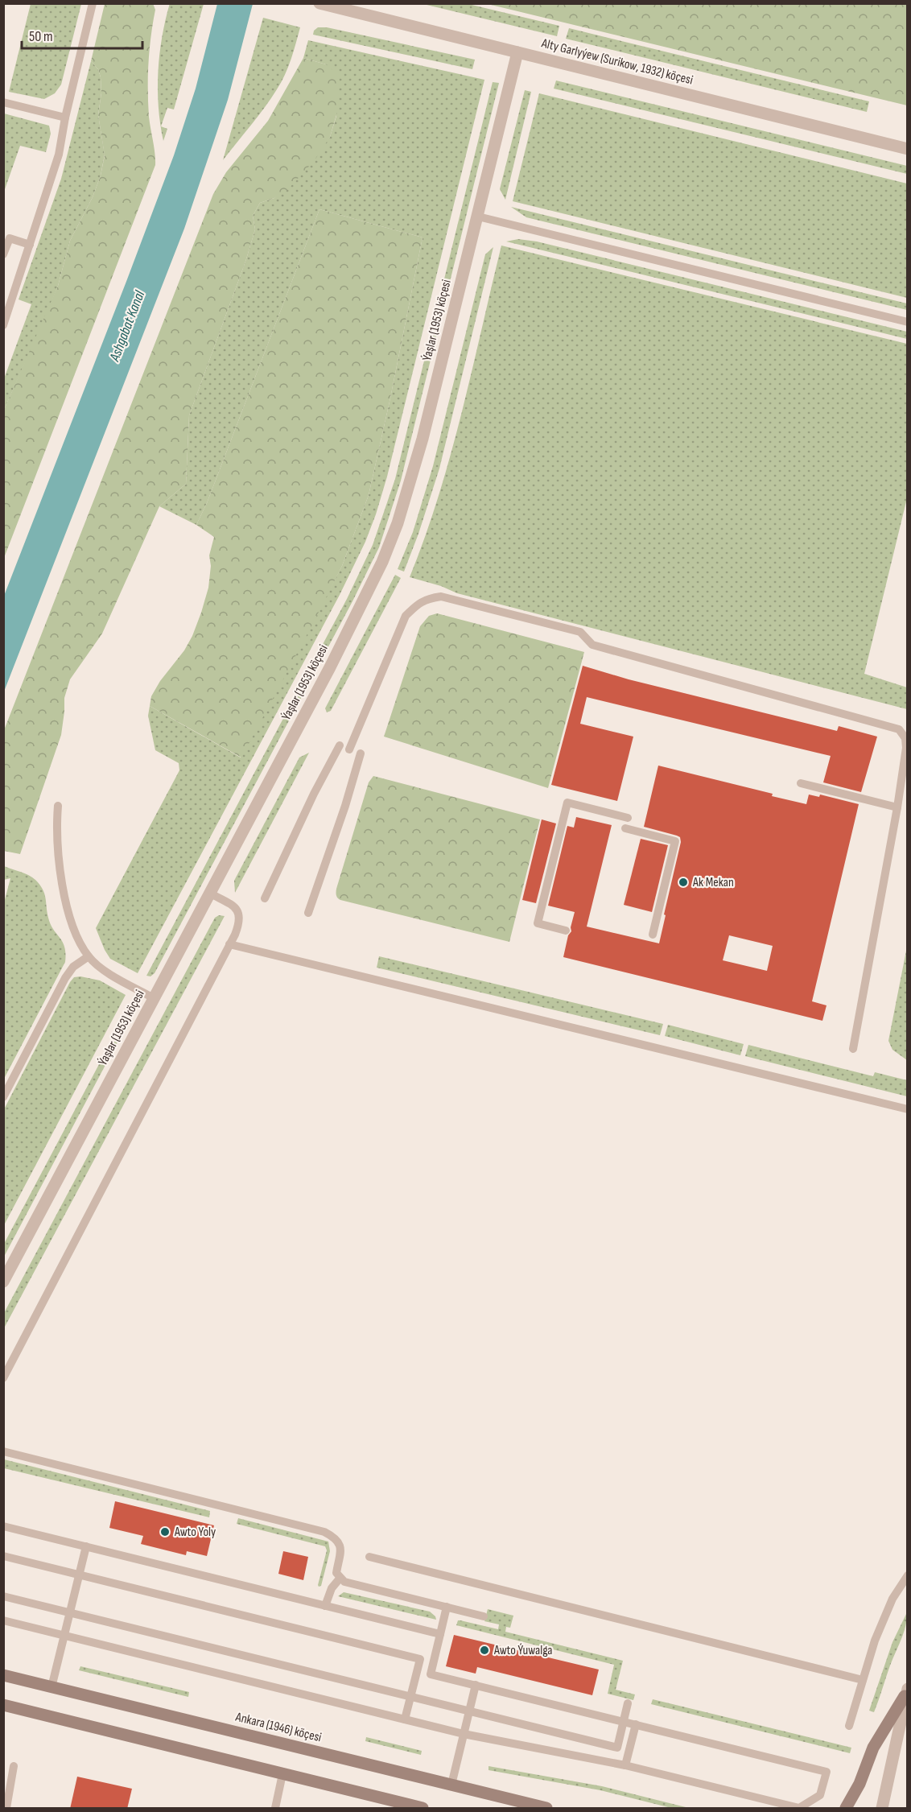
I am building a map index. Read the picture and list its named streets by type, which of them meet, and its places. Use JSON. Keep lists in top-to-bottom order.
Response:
{
  "streets": {
    "main road": ["Ankara (1946) köçesi"],
    "street": ["Alty Garlyýew (Surikow, 1932) köçesi", "Ýaşlar (1953) köçesi"]
  },
  "crossings": [
    ["Alty Garlyýew (Surikow, 1932) köçesi", "Ýaşlar (1953) köçesi"]
  ],
  "water": ["Ashgabat Kanal"],
  "places": ["Ak Mekan", "Awto Yoly", "Awto Ýuwalga"],
  "scale_bar": "50 m"
}
